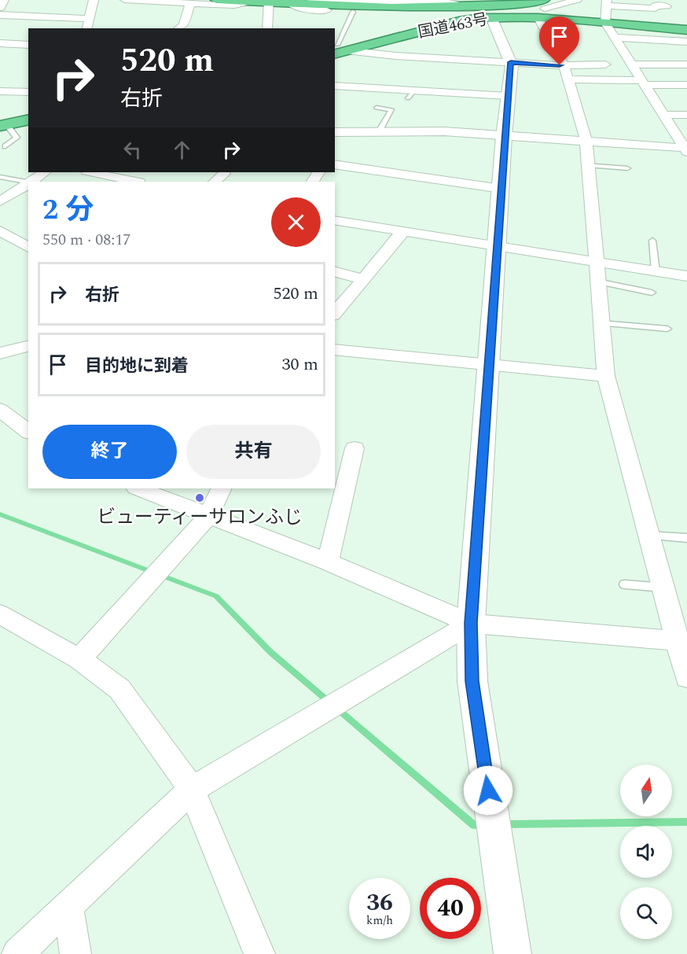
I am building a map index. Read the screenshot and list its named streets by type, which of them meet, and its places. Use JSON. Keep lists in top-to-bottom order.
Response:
{
  "streets": {
    "highway": ["国道463号"]
  },
  "places": ["ビューティーサロンふじ"],
  "north": "top",
  "page": {
    "turn": ["520 m", "右折"],
    "heading": ["2 分", "550 m · 08:17"],
    "list": [
      {
        "name": "右折",
        "value": "520 m"
      },
      {
        "name": "目的地に到着",
        "value": "30 m"
      }
    ],
    "buttons": ["終了", "共有"],
    "speed": "36 km/h",
    "limit": "40"
  }
}
